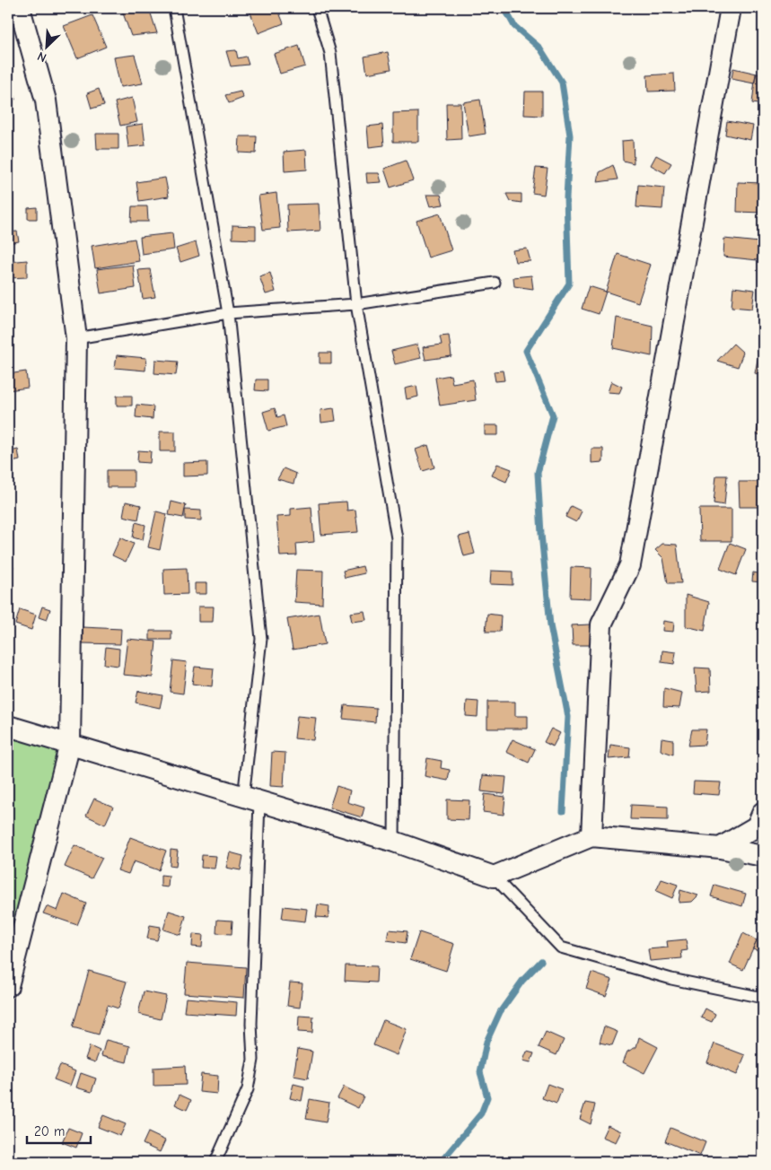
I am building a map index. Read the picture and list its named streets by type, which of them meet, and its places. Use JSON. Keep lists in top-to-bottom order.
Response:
{
  "scale_bar": "20 m",
  "north": "bottom left"
}
